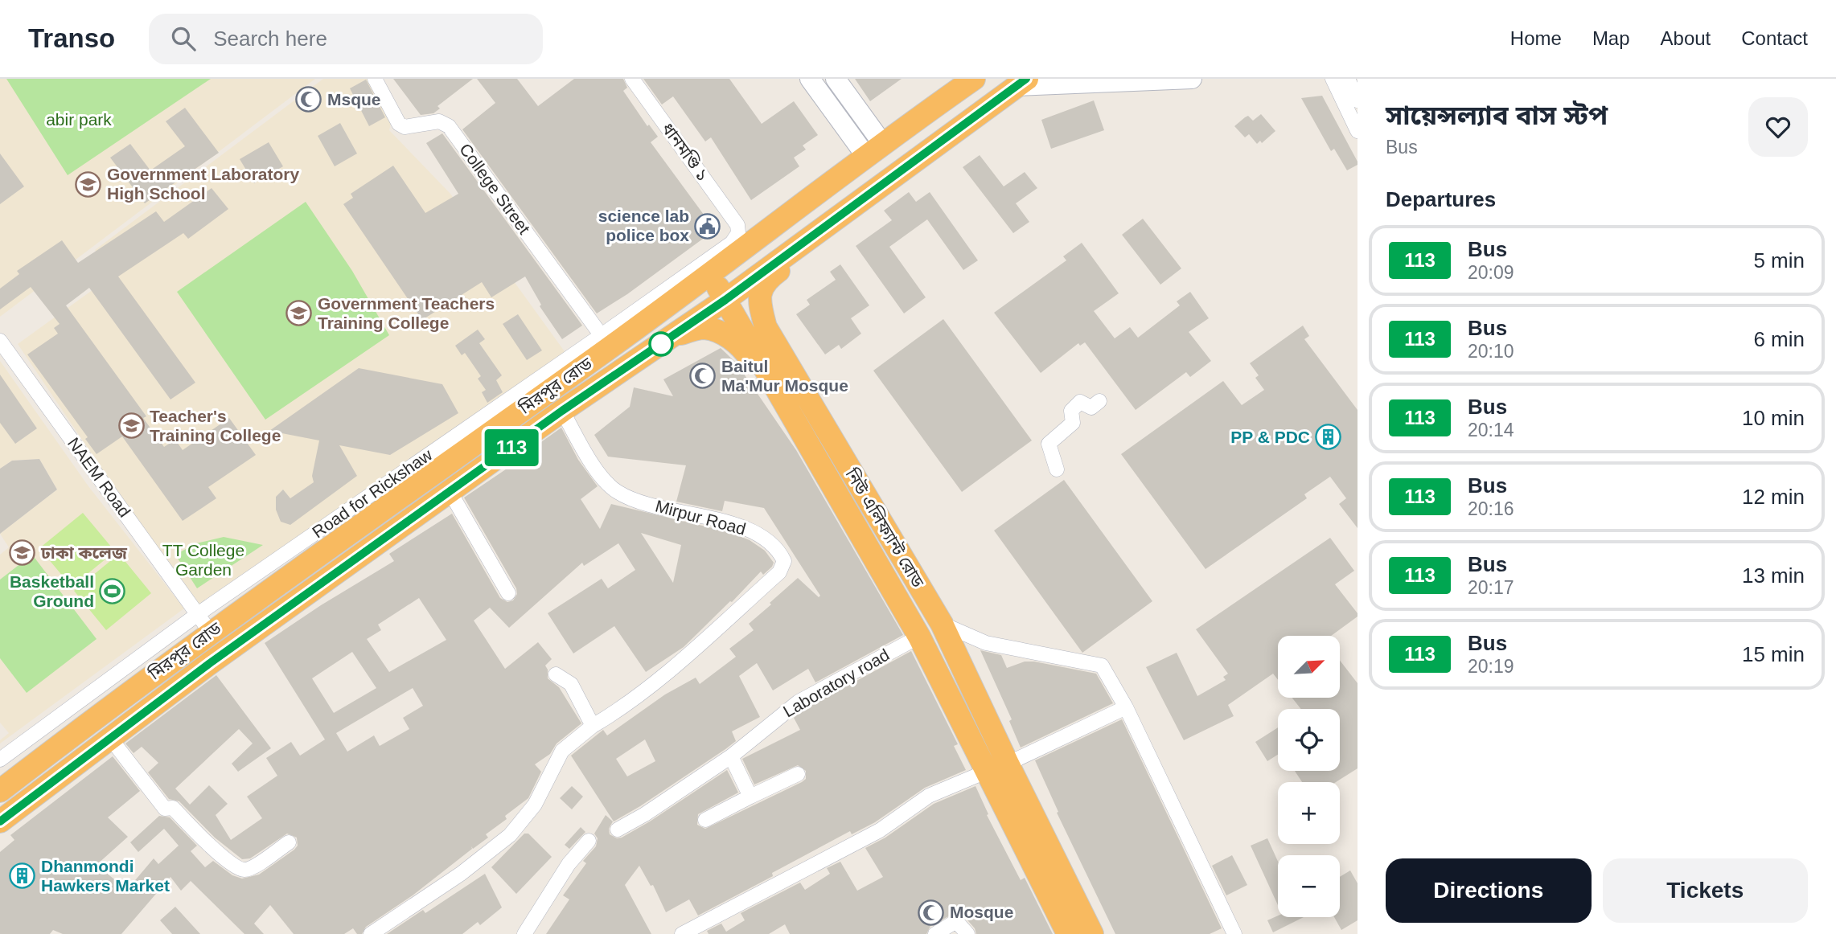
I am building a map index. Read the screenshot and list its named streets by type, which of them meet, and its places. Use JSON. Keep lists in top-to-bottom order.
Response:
{
  "streets": {
    "highway": ["মিরপুর রোড", "নিউ এলিফ্যান্ট রোড"],
    "street": [
      "ধানমণ্ডি ১",
      "College Street",
      "NAEM Road",
      "Road for Rickshaw",
      "Mirpur Road",
      "Laboratory road"
    ]
  },
  "crossings": [
    ["ধানমণ্ডি ১", "Road for Rickshaw"],
    ["College Street", "মিরপুর রোড"],
    ["College Street", "Road for Rickshaw"],
    ["মিরপুর রোড", "NAEM Road"],
    ["মিরপুর রোড", "Road for Rickshaw"],
    ["মিরপুর রোড", "Mirpur Road"],
    ["মিরপুর রোড", "নিউ এলিফ্যান্ট রোড"],
    ["NAEM Road", "Road for Rickshaw"],
    ["নিউ এলিফ্যান্ট রোড", "Laboratory road"]
  ],
  "parks": ["abir park", "TT College Garden"],
  "places": {
    "mosque": ["Msque", "Baitul Ma'Mur Mosque", "Mosque"],
    "school or university": [
      "Government Laboratory High School",
      "Government Teachers Training College",
      "Teacher's Training College",
      "ঢাকা কলেজ"
    ],
    "public building": ["science lab police box"],
    "building": ["PP & PDC", "Dhanmondi Hawkers Market"],
    "sports": ["Basketball Ground"]
  },
  "lines": ["bus line 113"],
  "north": "top right",
  "page": {
    "header": "Transo",
    "search": "Search here",
    "nav": [
      "Home",
      "Map",
      "About",
      "Contact"
    ],
    "on_map": "113",
    "heading": [
      ["সায়েন্সল্যাব বাস স্টপ", "Bus"],
      "Departures"
    ],
    "list": [
      {
        "mark": "113",
        "name": "Bus",
        "note": "20:09",
        "value": "5 min"
      },
      {
        "mark": "113",
        "name": "Bus",
        "note": "20:10",
        "value": "6 min"
      },
      {
        "mark": "113",
        "name": "Bus",
        "note": "20:14",
        "value": "10 min"
      },
      {
        "mark": "113",
        "name": "Bus",
        "note": "20:16",
        "value": "12 min"
      },
      {
        "mark": "113",
        "name": "Bus",
        "note": "20:17",
        "value": "13 min"
      },
      {
        "mark": "113",
        "name": "Bus",
        "note": "20:19",
        "value": "15 min"
      }
    ],
    "map_buttons": ["+", "−"],
    "buttons": ["Directions", "Tickets"]
  }
}
